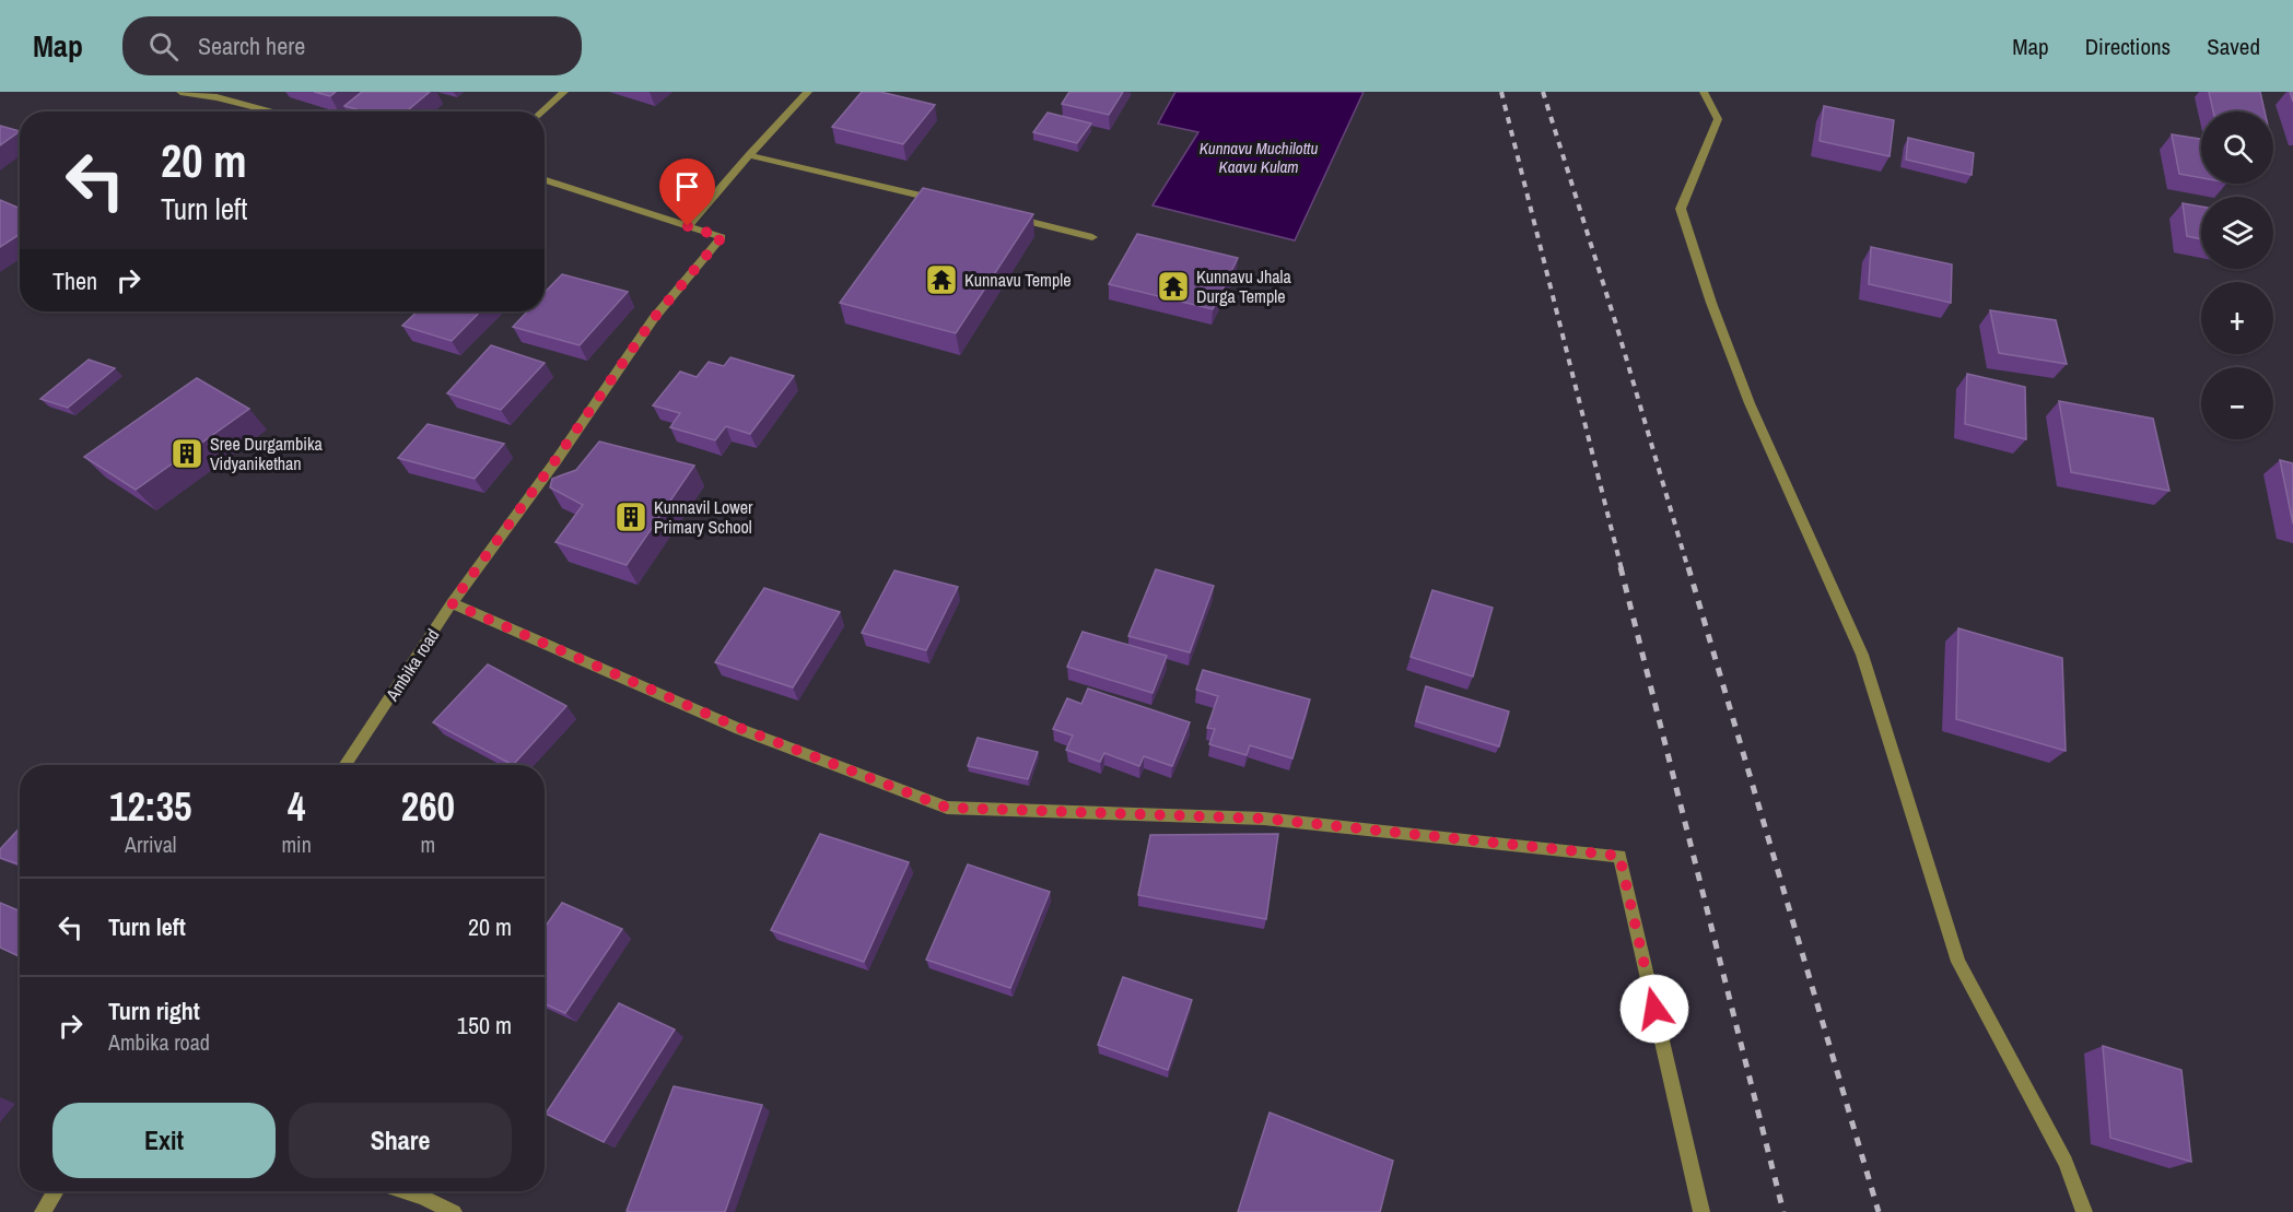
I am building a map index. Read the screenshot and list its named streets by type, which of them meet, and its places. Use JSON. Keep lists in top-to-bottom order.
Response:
{
  "streets": {
    "street": ["Ambika road"]
  },
  "water": ["Kunnavu Muchilottu Kaavu Kulam"],
  "places": {
    "temple": ["Kunnavu Temple", "Kunnavu Jhala Durga Temple"],
    "building": ["Sree Durgambika Vidyanikethan", "Kunnavil Lower Primary School"]
  },
  "page": {
    "header": "Map",
    "search": "Search here",
    "nav": ["Map", "Directions", "Saved"],
    "map_buttons": ["+", "−"],
    "turn": ["20 m", "Turn left"],
    "then": "Then",
    "eta": [
      "12:35",
      "Arrival",
      "4",
      "min",
      "260",
      "m"
    ],
    "list": [
      {
        "name": "Turn left",
        "value": "20 m"
      },
      {
        "name": "Turn right",
        "note": "Ambika road",
        "value": "150 m"
      }
    ],
    "buttons": ["Exit", "Share"]
  }
}
